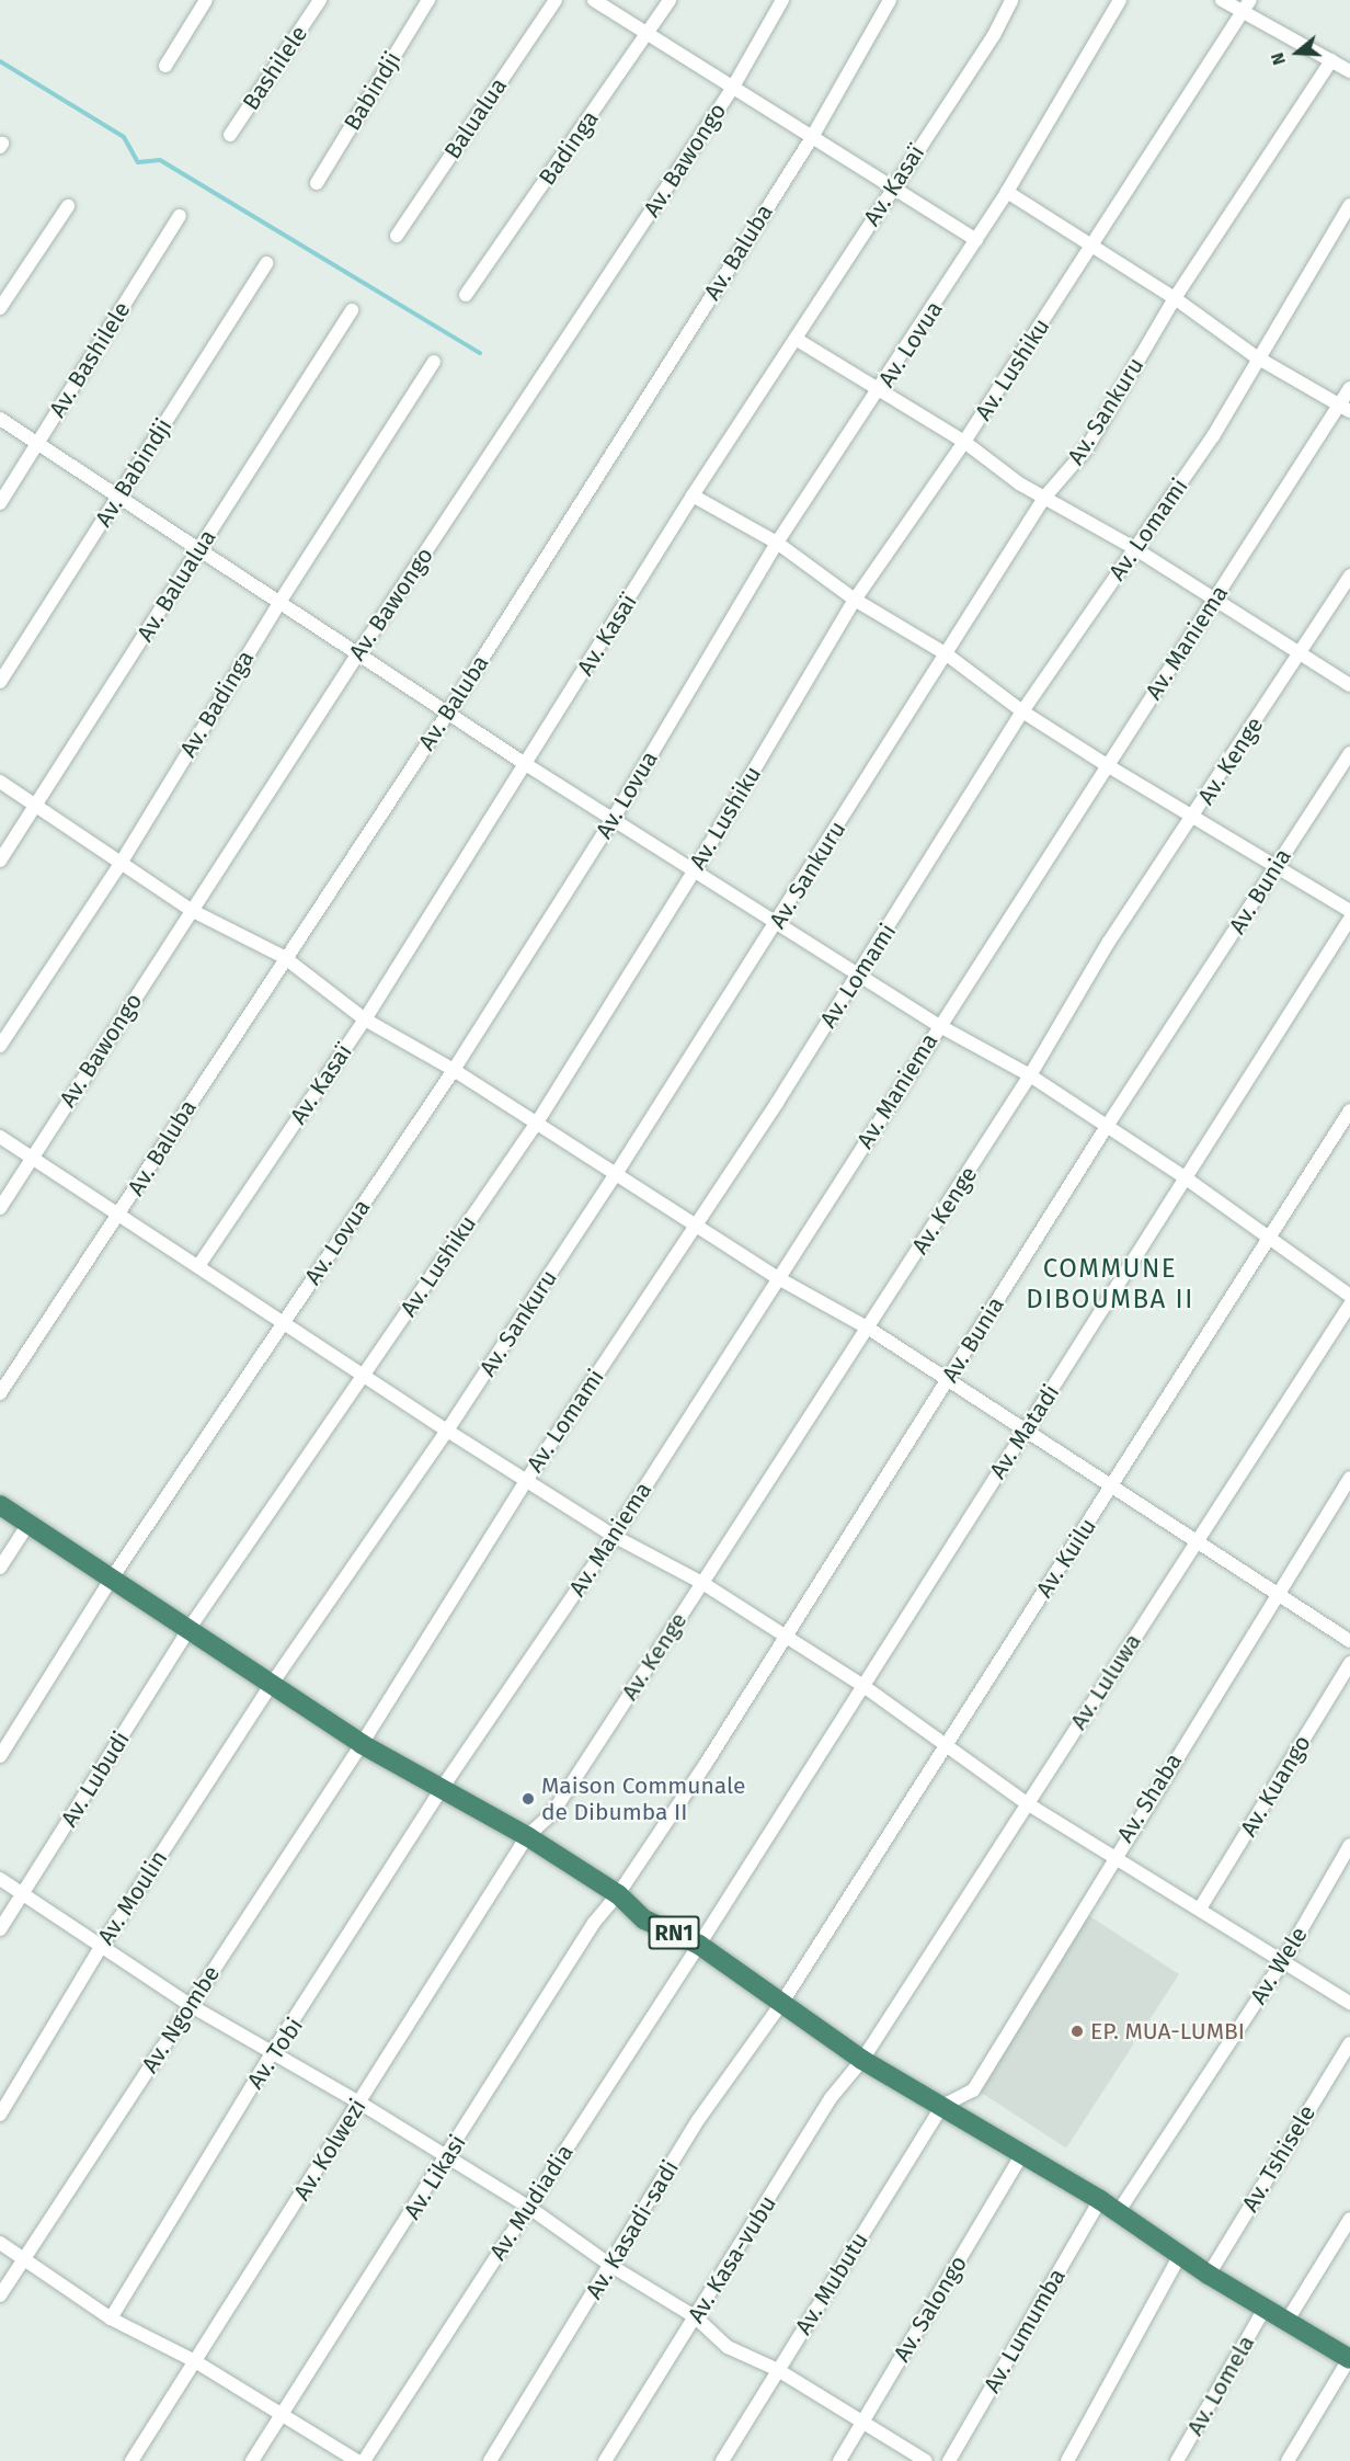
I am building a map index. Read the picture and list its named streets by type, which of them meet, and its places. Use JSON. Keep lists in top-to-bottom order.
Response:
{
  "streets": {
    "highway": ["RN1"],
    "street": [
      "Bashilele",
      "Babindji",
      "Balualua",
      "Badinga",
      "Av. Bawongo",
      "Av. Kasaï",
      "Av. Baluba",
      "Av. Lovua",
      "Av. Bashilele",
      "Av. Lushiku",
      "Av. Sankuru",
      "Av. Babindji",
      "Av. Lomami",
      "Av. Balualua",
      "Av. Maniema",
      "Av. Badinga",
      "Av. Kenge",
      "Av. Bunia",
      "Av. Matadi",
      "Av. Kuilu",
      "Av. Luluwa",
      "Av. Lubudi",
      "Av. Kuango",
      "Av. Shaba",
      "Av. Moulin",
      "Av. Wele",
      "Av. Ngombe",
      "Av. Tobi",
      "Av. Kolwezi",
      "Av. Tshisele",
      "Av. Likasi",
      "Av. Mudiadia",
      "Av. Kasadi-sadi",
      "Av. Kasa-vubu",
      "Av. Mubutu",
      "Av. Salongo",
      "Av. Lumumba",
      "Av. Lomela"
    ]
  },
  "crossings": [
    ["Av. Lovua", "RN1"],
    ["Av. Lushiku", "Av. Lubudi"],
    ["Av. Lushiku", "RN1"],
    ["Av. Sankuru", "Av. Moulin"],
    ["Av. Sankuru", "RN1"],
    ["Av. Lomami", "RN1"],
    ["Av. Lomami", "Av. Ngombe"],
    ["Av. Maniema", "RN1"],
    ["Av. Maniema", "Av. Tobi"],
    ["Av. Kenge", "RN1"],
    ["Av. Kenge", "Av. Kolwezi"],
    ["Av. Bunia", "RN1"],
    ["Av. Bunia", "Av. Likasi"],
    ["Av. Matadi", "RN1"],
    ["Av. Matadi", "Av. Mudiadia"],
    ["Av. Kuilu", "RN1"],
    ["Av. Kuilu", "Av. Kasadi-sadi"],
    ["Av. Luluwa", "RN1"],
    ["Av. Luluwa", "Av. Kasa-vubu"],
    ["Av. Lubudi", "RN1"],
    ["Av. Shaba", "RN1"],
    ["Av. Shaba", "Av. Mubutu"],
    ["Av. Moulin", "RN1"],
    ["RN1", "Av. Wele"],
    ["RN1", "Av. Ngombe"],
    ["RN1", "Av. Tobi"],
    ["RN1", "Av. Kolwezi"],
    ["RN1", "Av. Tshisele"],
    ["RN1", "Av. Likasi"],
    ["RN1", "Av. Mudiadia"],
    ["RN1", "Av. Kasadi-sadi"],
    ["RN1", "Av. Kasa-vubu"],
    ["RN1", "Av. Mubutu"],
    ["RN1", "Av. Salongo"],
    ["RN1", "Av. Lumumba"],
    ["RN1", "Av. Lomela"]
  ],
  "districts": ["COMMUNE DIBOUMBA II"],
  "places": ["Maison Communale de Dibumba II", "EP. MUA-LUMBI"],
  "north": "left"
}
